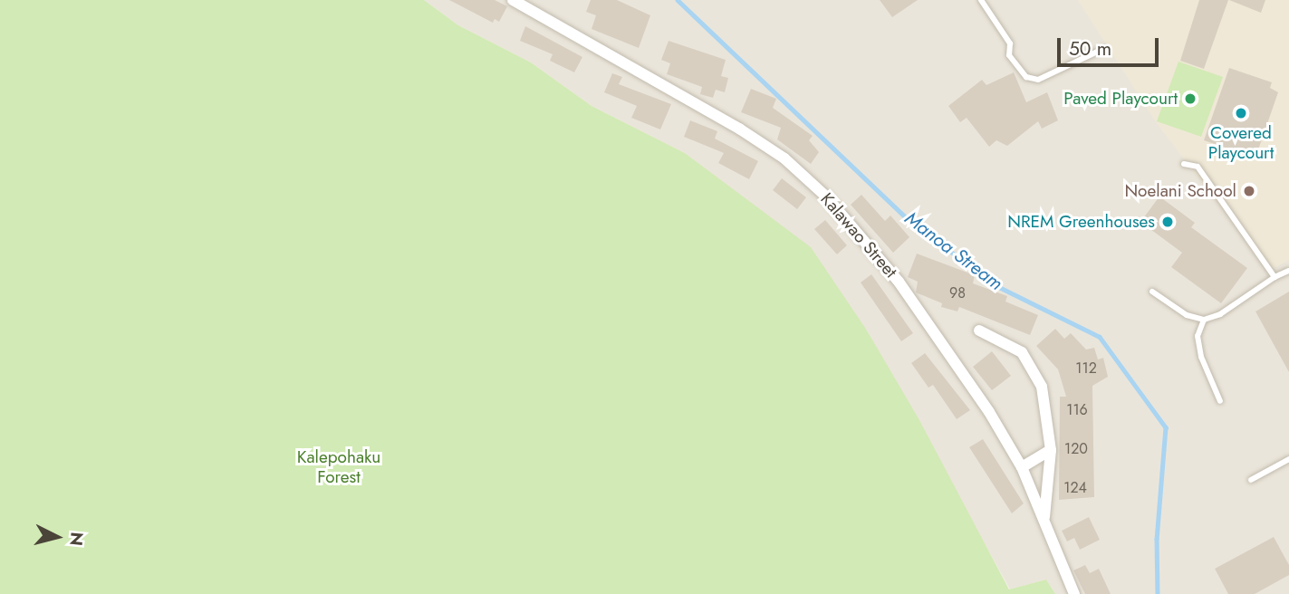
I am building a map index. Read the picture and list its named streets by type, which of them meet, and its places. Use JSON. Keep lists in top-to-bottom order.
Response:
{
  "streets": {
    "street": ["Kalawao Street"]
  },
  "water": ["Manoa Stream"],
  "parks": ["Kalepohaku Forest"],
  "places": [
    "Paved Playcourt",
    "Covered Playcourt",
    "Noelani School",
    "NREM Greenhouses"
  ],
  "house_numbers": [
    "98",
    "112",
    "116",
    "120",
    "124"
  ],
  "scale_bar": "50 m",
  "north": "right"
}
